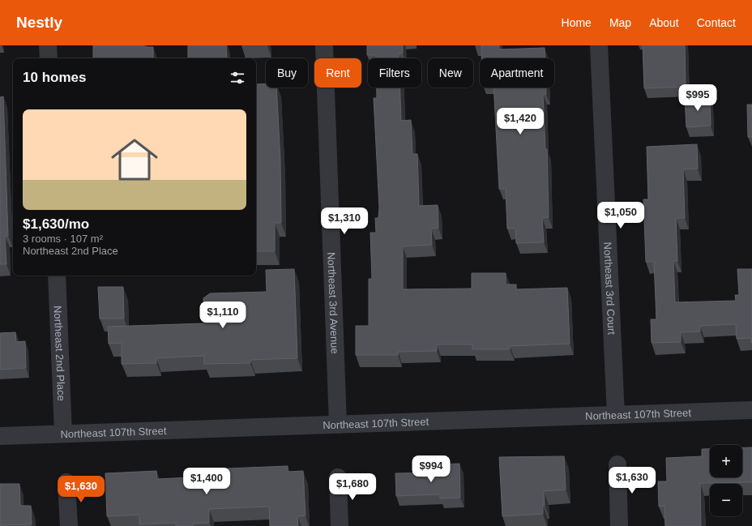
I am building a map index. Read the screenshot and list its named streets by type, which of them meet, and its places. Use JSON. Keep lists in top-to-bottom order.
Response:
{
  "streets": {
    "street": [
      "Northeast 3rd Court",
      "Northeast 3rd Avenue",
      "Northeast 2nd Place",
      "Northeast 107th Street"
    ]
  },
  "crossings": [
    ["Northeast 3rd Court", "Northeast 107th Street"],
    ["Northeast 3rd Avenue", "Northeast 107th Street"],
    ["Northeast 2nd Place", "Northeast 107th Street"]
  ],
  "page": {
    "header": "Nestly",
    "nav": [
      "Home",
      "Map",
      "About",
      "Contact"
    ],
    "chip": [
      "Buy",
      "Rent",
      "Filters",
      "New",
      "Apartment"
    ],
    "heading": "10 homes",
    "price": [
      "$995",
      "$1,420",
      "$1,050",
      "$1,310",
      "$1,110",
      "$994",
      "$1,630",
      "$1,400",
      "$1,680",
      "$1,630"
    ],
    "list": [
      {
        "name": "$1,630/mo",
        "note": "3 rooms · 107 m² · Northeast 2nd Place"
      }
    ],
    "map_buttons": ["+", "−"]
  }
}
